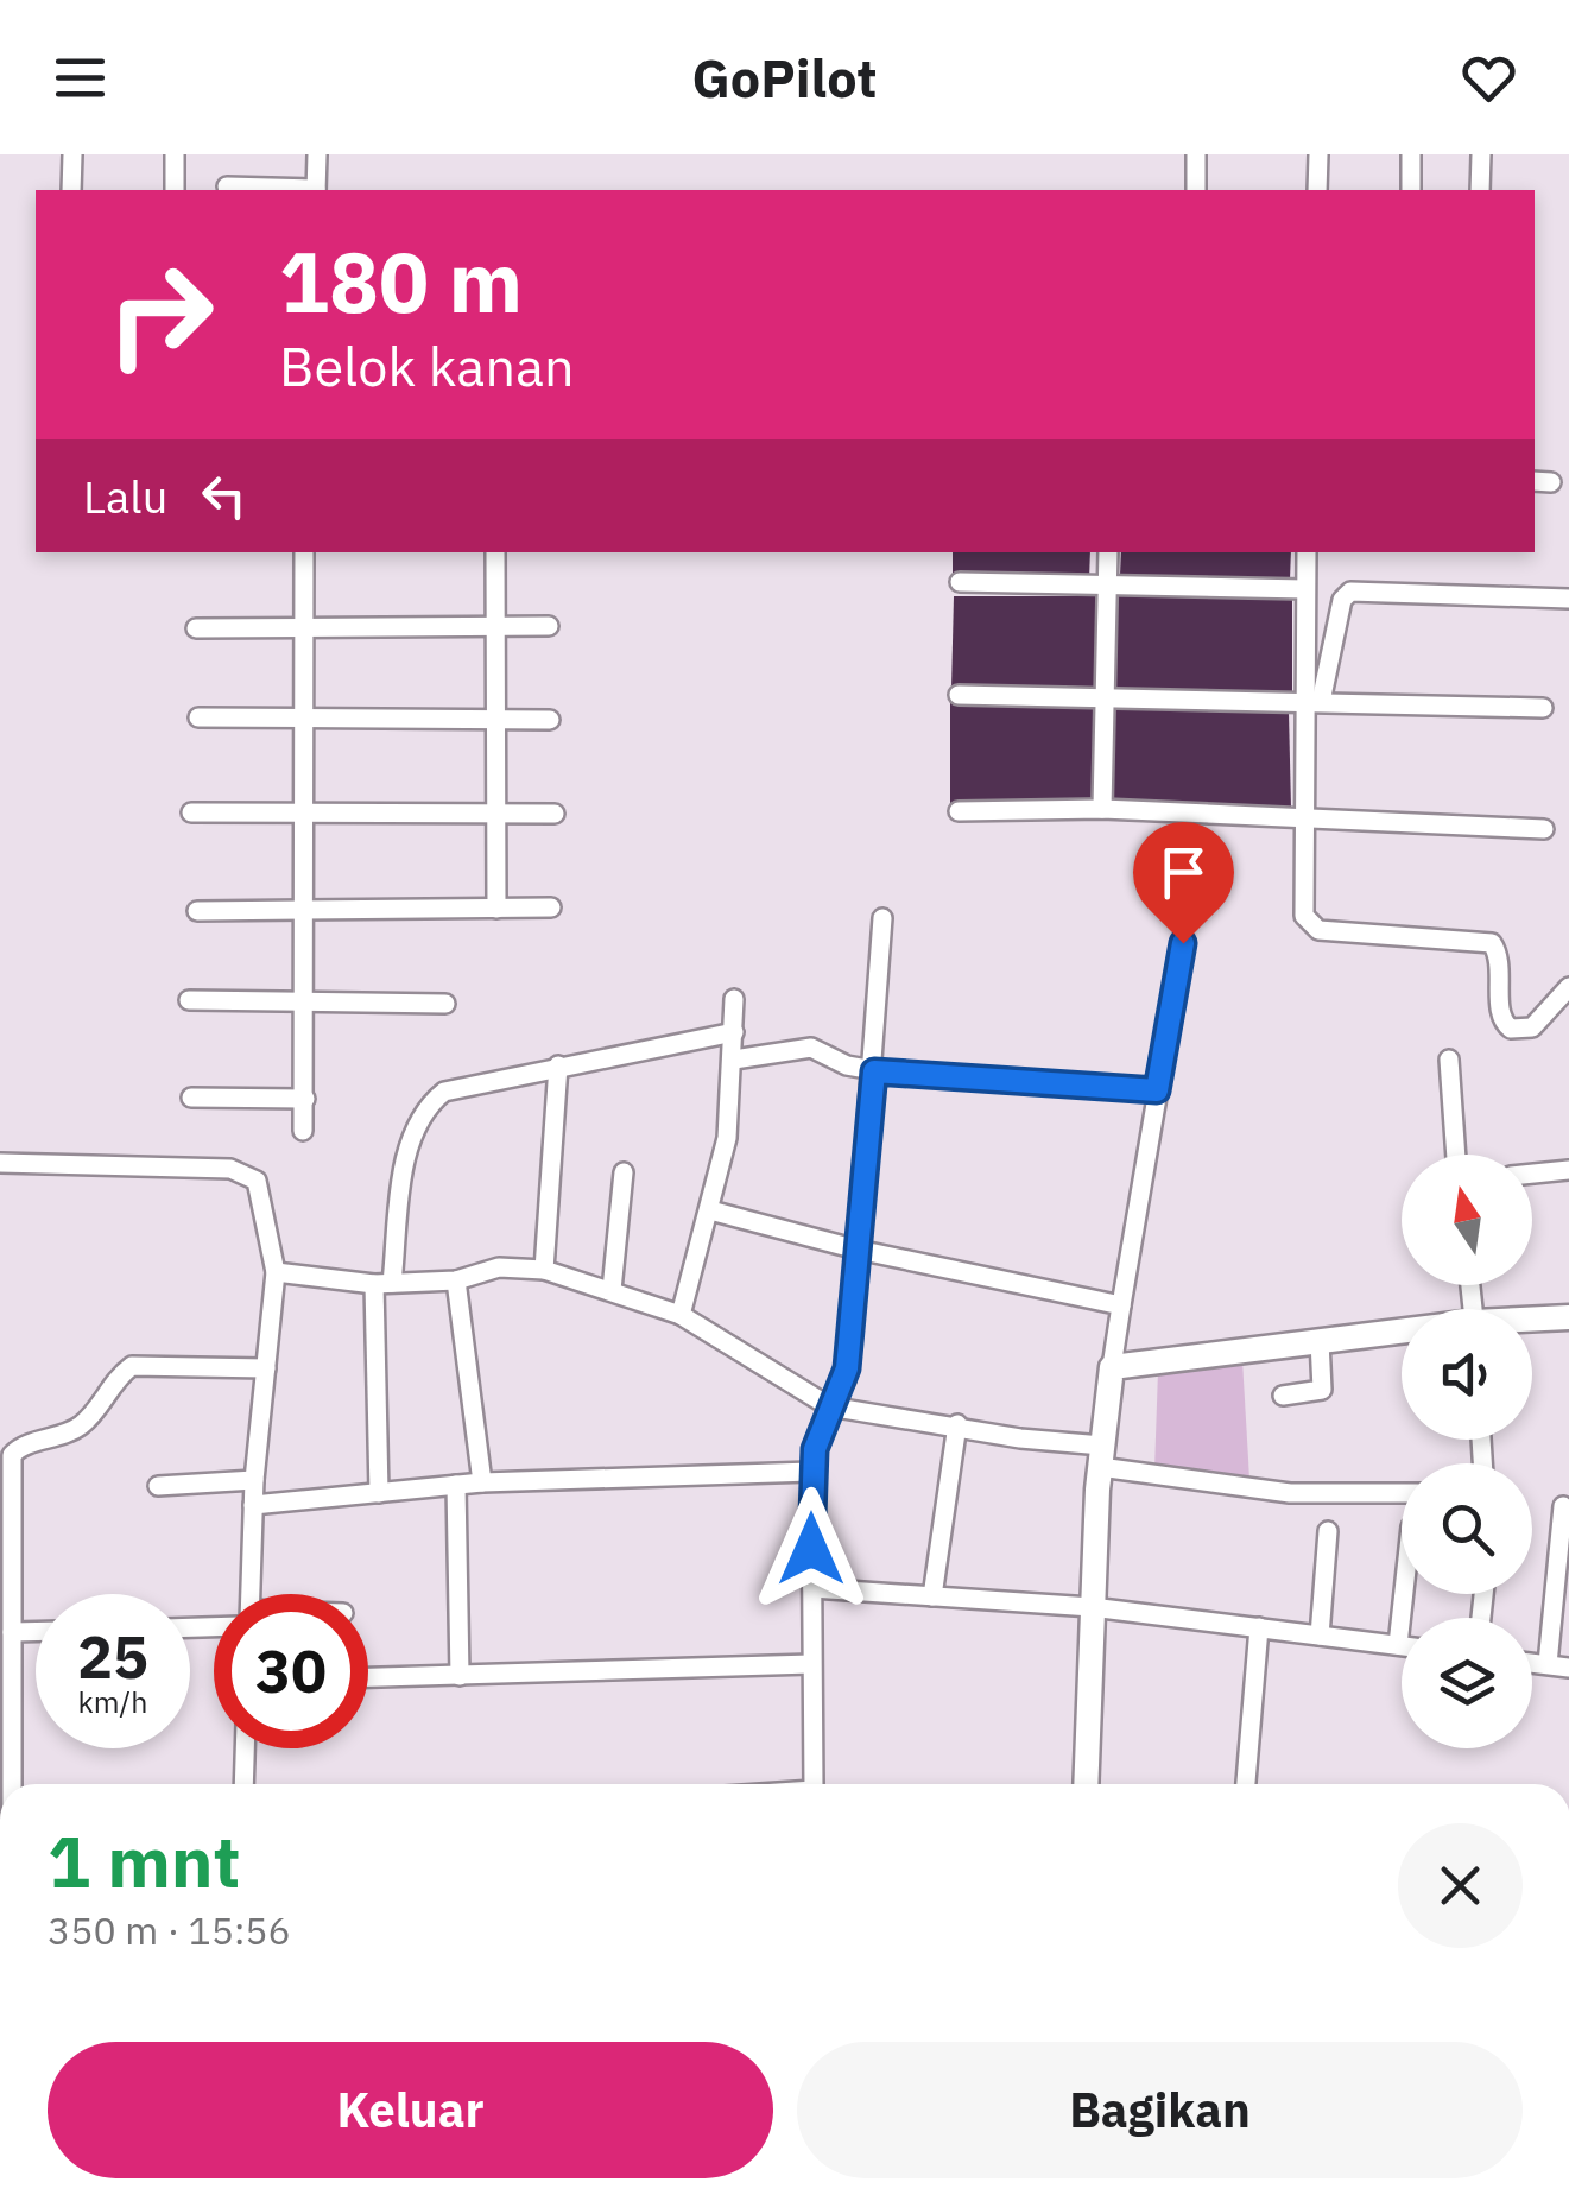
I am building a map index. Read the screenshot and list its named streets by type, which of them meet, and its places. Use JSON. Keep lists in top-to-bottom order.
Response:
{
  "north": "top",
  "page": {
    "header": "GoPilot",
    "turn": ["180 m", "Belok kanan"],
    "then": "Lalu",
    "speed": "25 km/h",
    "limit": "30",
    "heading": ["1 mnt", "350 m · 15:56"],
    "buttons": ["Keluar", "Bagikan"]
  }
}
